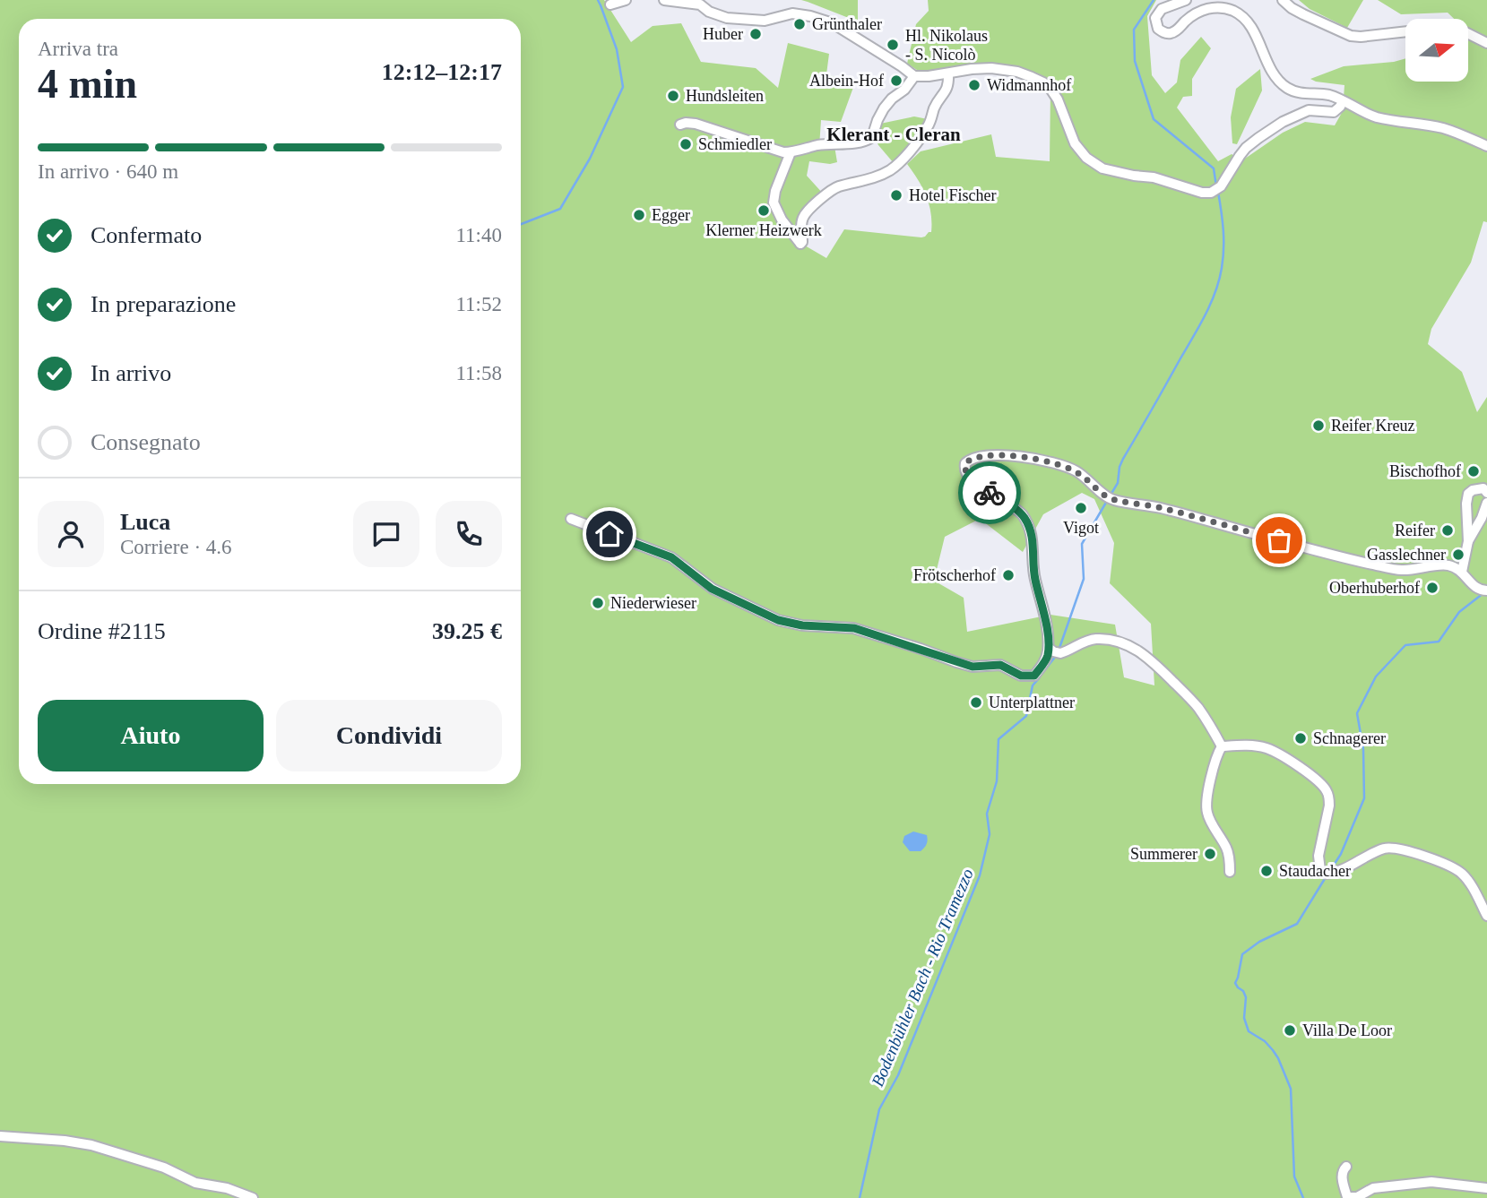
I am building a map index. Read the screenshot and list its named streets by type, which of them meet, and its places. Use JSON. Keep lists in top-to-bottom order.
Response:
{
  "districts": ["Klerant - Cleran"],
  "water": ["Bodenbühler Bach - Rio Tramezzo"],
  "places": [
    "Grünthaler",
    "Huber",
    "Hl. Nikolaus - S. Nicolò",
    "Albein-Hof",
    "Widmannhof",
    "Hundsleiten",
    "Schmiedler",
    "Hotel Fischer",
    "Klerner Heizwerk",
    "Egger",
    "Reifer Kreuz",
    "Bischofhof",
    "Vigot",
    "Reifer",
    "Gasslechner",
    "Frötscherhof",
    "Oberhuberhof",
    "Niederwieser",
    "Unterplattner",
    "Schnagerer",
    "Summerer",
    "Staudacher",
    "Villa De Loor"
  ],
  "north": "right",
  "page": {
    "heading": ["4 min", "Arriva tra", "12:12–12:17"],
    "panel": [
      "Luca",
      "Corriere · 4.6",
      "Ordine #2115",
      "39.25 €"
    ],
    "bar": "In arrivo · 640 m",
    "list": [
      ["Confermato", "11:40"],
      ["In preparazione", "11:52"],
      ["In arrivo", "11:58"],
      "Consegnato"
    ],
    "buttons": ["Aiuto", "Condividi"]
  }
}
